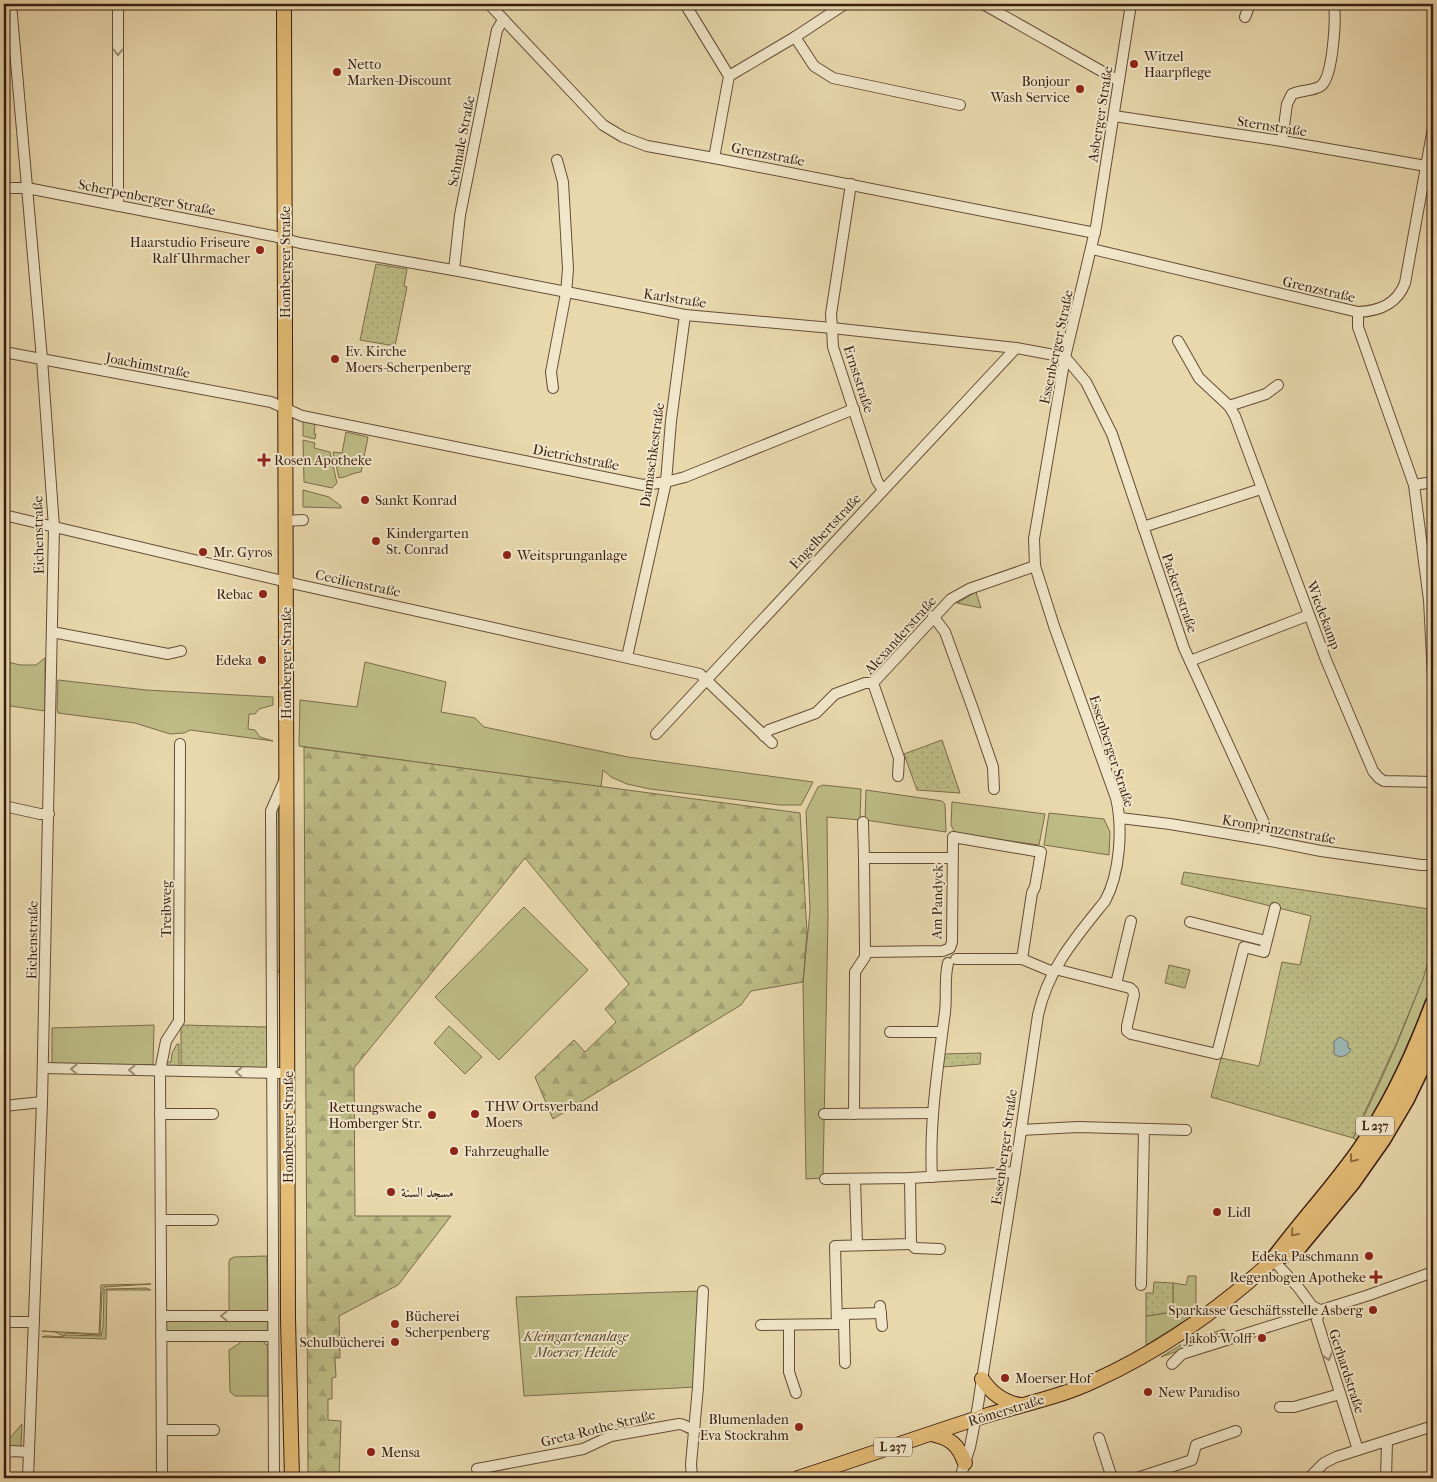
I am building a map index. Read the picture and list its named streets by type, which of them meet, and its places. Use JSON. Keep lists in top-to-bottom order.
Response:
{
  "streets": {
    "highway": ["L 237"],
    "main road": ["Homberger Straße", "Römerstraße"],
    "street": [
      "Asberger Straße",
      "Sternstraße",
      "Schmale Straße",
      "Grenzstraße",
      "Scherpenberger Straße",
      "Karlstraße",
      "Essenberger Straße",
      "Joachimstraße",
      "Ernststraße",
      "Damaschkestraße",
      "Dietrichstraße",
      "Engelbertstraße",
      "Eichenstraße",
      "Cecilienstraße",
      "Packertstraße",
      "Wiedekamp",
      "Alexanderstraße",
      "Kronprinzenstraße",
      "Am Pandyck",
      "Treibweg",
      "Gerhardstraße",
      "Greta-Rothe-Straße"
    ]
  },
  "crossings": [
    ["Asberger Straße", "Sternstraße"],
    ["Asberger Straße", "Grenzstraße"],
    ["Asberger Straße", "Essenberger Straße"],
    ["Sternstraße", "Grenzstraße"],
    ["Schmale Straße", "Grenzstraße"],
    ["Schmale Straße", "Karlstraße"],
    ["Grenzstraße", "Essenberger Straße"],
    ["Grenzstraße", "Ernststraße"],
    ["Scherpenberger Straße", "Homberger Straße"],
    ["Scherpenberger Straße", "Karlstraße"],
    ["Scherpenberger Straße", "Eichenstraße"],
    ["Homberger Straße", "Karlstraße"],
    ["Homberger Straße", "Joachimstraße"],
    ["Homberger Straße", "Dietrichstraße"],
    ["Homberger Straße", "Cecilienstraße"],
    ["Karlstraße", "Essenberger Straße"],
    ["Karlstraße", "Ernststraße"],
    ["Karlstraße", "Damaschkestraße"],
    ["Karlstraße", "Engelbertstraße"],
    ["Karlstraße", "Packertstraße"],
    ["Essenberger Straße", "Packertstraße"],
    ["Essenberger Straße", "Alexanderstraße"],
    ["Essenberger Straße", "Kronprinzenstraße"],
    ["Essenberger Straße", "Römerstraße"],
    ["Joachimstraße", "Dietrichstraße"],
    ["Joachimstraße", "Eichenstraße"],
    ["Ernststraße", "Dietrichstraße"],
    ["Ernststraße", "Engelbertstraße"],
    ["Damaschkestraße", "Dietrichstraße"],
    ["Damaschkestraße", "Cecilienstraße"],
    ["Engelbertstraße", "Cecilienstraße"],
    ["Eichenstraße", "Cecilienstraße"],
    ["Packertstraße", "Kronprinzenstraße"],
    ["L 237", "Römerstraße"]
  ],
  "one_way": ["Gerhardstraße"],
  "parks": ["Kleingartenanlage Moerser Heide"],
  "places": {
    "other": [
      "Witzel Haarpflege",
      "Netto Marken-Discount",
      "Bonjour Wash Service",
      "Haarstudio Friseure Ralf Uhrmacher",
      "Ev. Kirche Moers-Scherpenberg",
      "Sankt Konrad",
      "Kindergarten St. Conrad",
      "Mr. Gyros",
      "Weitsprunganlage",
      "Rebac",
      "Edeka",
      "THW Ortsverband Moers",
      "Rettungswache Homberger Str.",
      "Fahrzeughalle",
      "مسجد السنة",
      "Lidl",
      "Edeka Paschmann",
      "Sparkasse Geschäftsstelle Asberg",
      "Bücherei Scherpenberg",
      "Jakob Wolff",
      "Schulbücherei",
      "Moerser Hof",
      "New Paradiso",
      "Blumenladen Eva Stockrahm",
      "Mensa"
    ],
    "health": ["Rosen Apotheke", "Regenbogen Apotheke"]
  }
}
